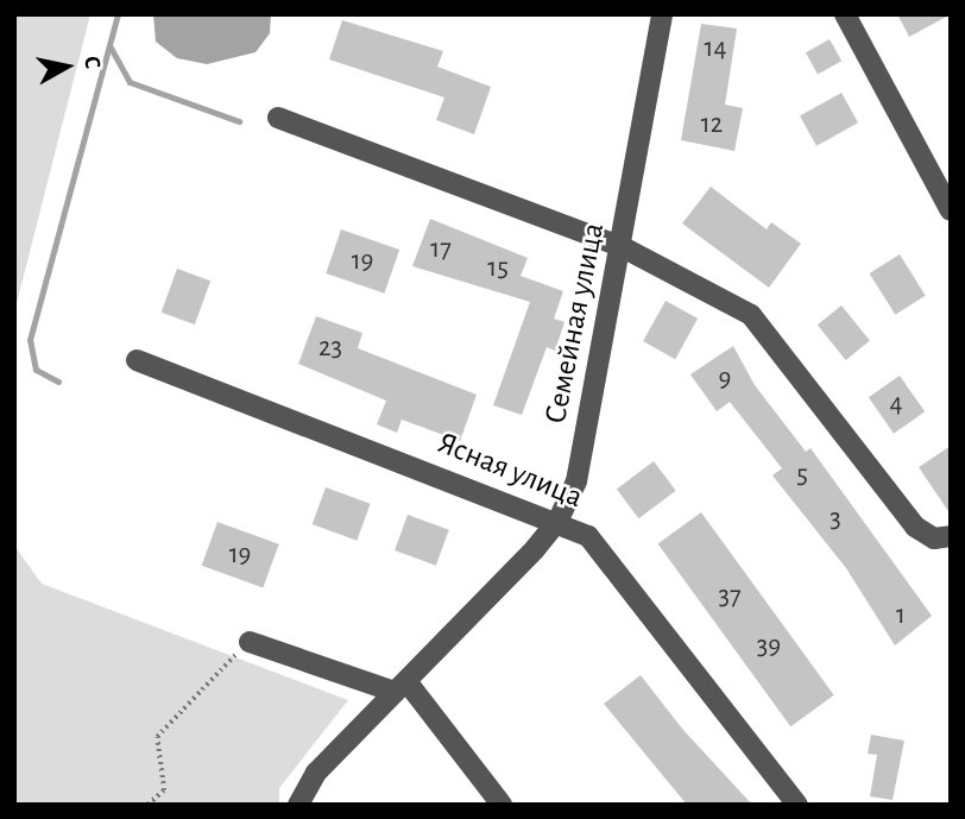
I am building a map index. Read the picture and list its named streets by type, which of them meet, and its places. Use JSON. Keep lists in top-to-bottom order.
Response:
{
  "streets": {
    "street": ["Семейная улица", "Ясная улица"]
  },
  "crossings": [
    ["Семейная улица", "Ясная улица"]
  ],
  "house_numbers": [
    "14",
    "12",
    "17",
    "19",
    "15",
    "23",
    "9",
    "4",
    "5",
    "3",
    "19",
    "37",
    "1",
    "39"
  ],
  "north": "right"
}
